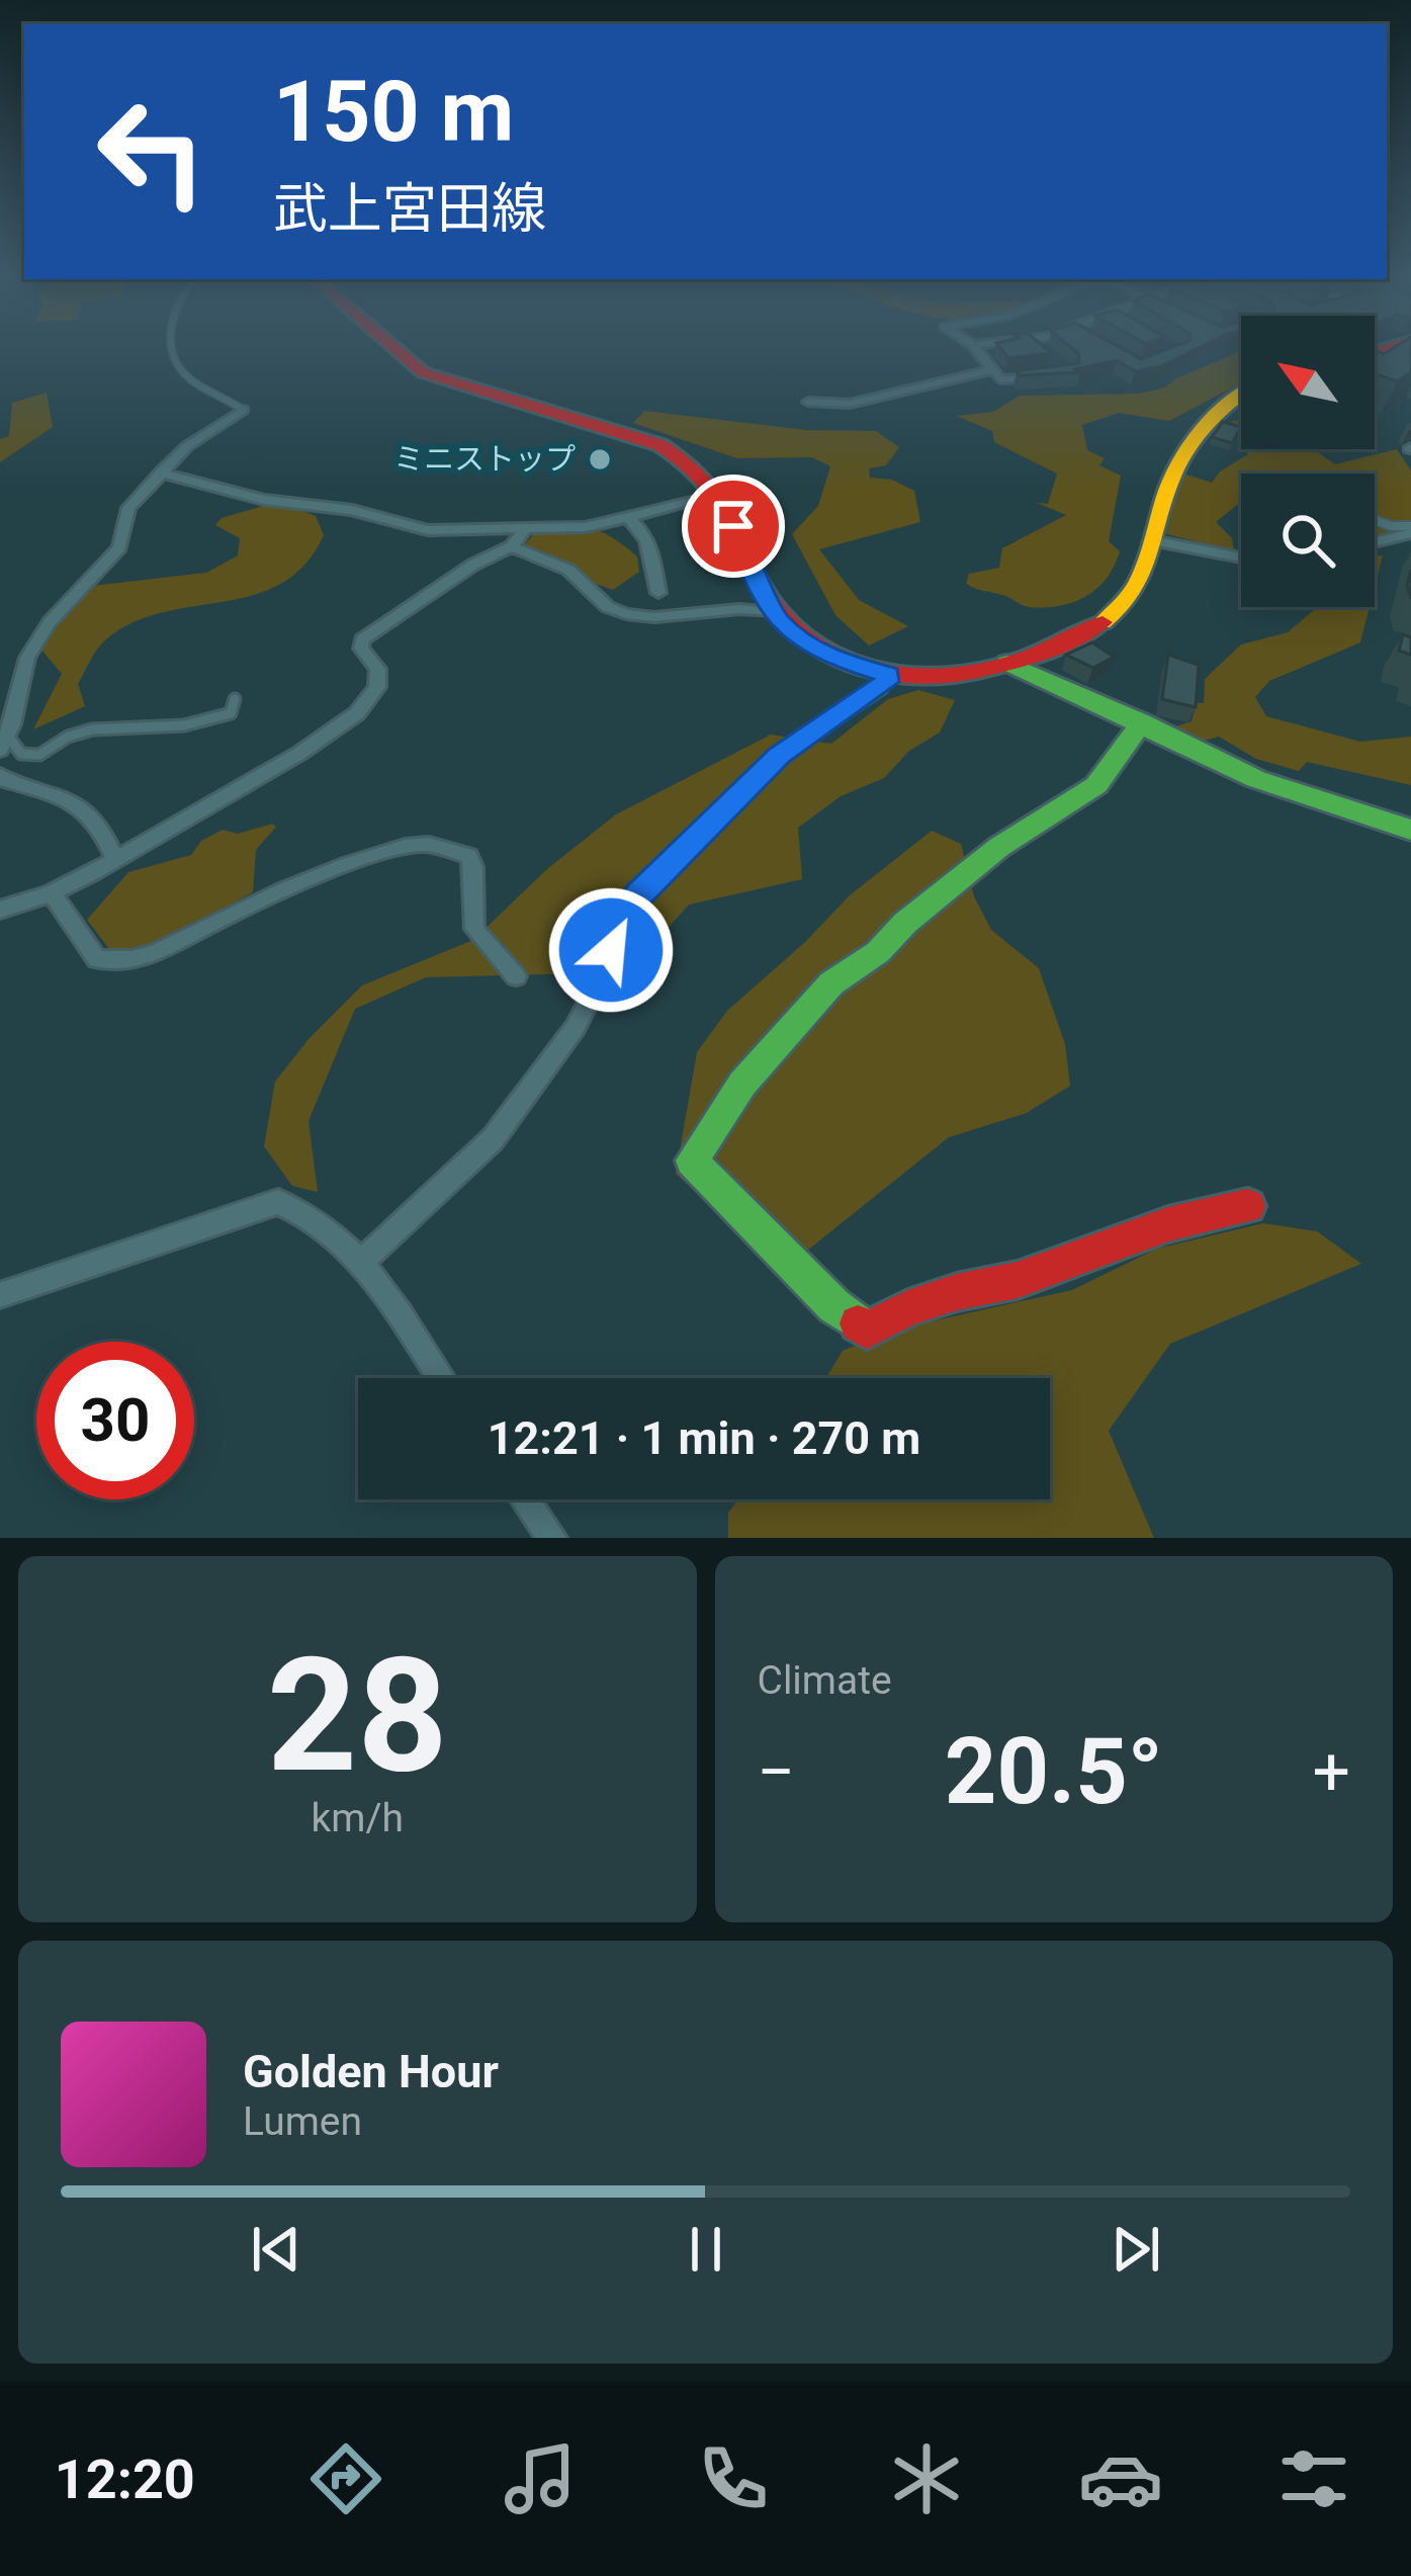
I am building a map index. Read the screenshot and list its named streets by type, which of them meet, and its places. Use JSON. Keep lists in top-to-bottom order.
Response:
{
  "places": ["ミニストップ"],
  "north": "top left",
  "page": {
    "turn": ["150 m", "武上宮田線"],
    "limit": "30",
    "trip": "12:21 · 1 min · 270 m",
    "tile": [
      ["28", "km/h"],
      "Climate"
    ],
    "heat": ["−", "20.5°", "+"],
    "song": ["Golden Hour", "Lumen"],
    "tabs": "12:20"
  }
}
